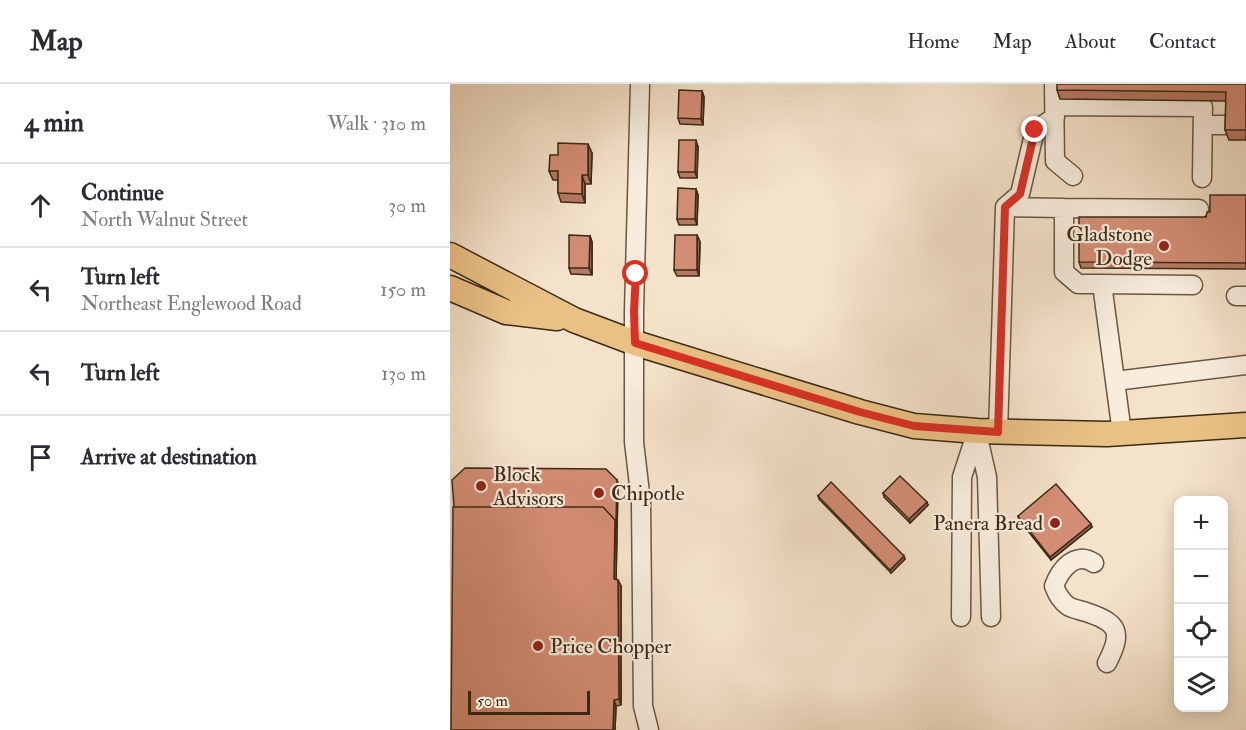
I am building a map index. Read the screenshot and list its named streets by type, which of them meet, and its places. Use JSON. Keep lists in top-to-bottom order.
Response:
{
  "places": [
    "Gladstone Dodge",
    "Block Advisors",
    "Chipotle",
    "Panera Bread",
    "Price Chopper"
  ],
  "scale_bar": "50 m",
  "page": {
    "header": "Map",
    "nav": [
      "Home",
      "Map",
      "About",
      "Contact"
    ],
    "heading": ["4 min", "Walk · 310 m"],
    "list": [
      ["Continue", "North Walnut Street", "30 m"],
      ["Turn left", "Northeast Englewood Road", "150 m"],
      ["Turn left", "130 m"],
      "Arrive at destination"
    ],
    "map_buttons": ["+", "−"],
    "scale": "50 m"
  }
}
